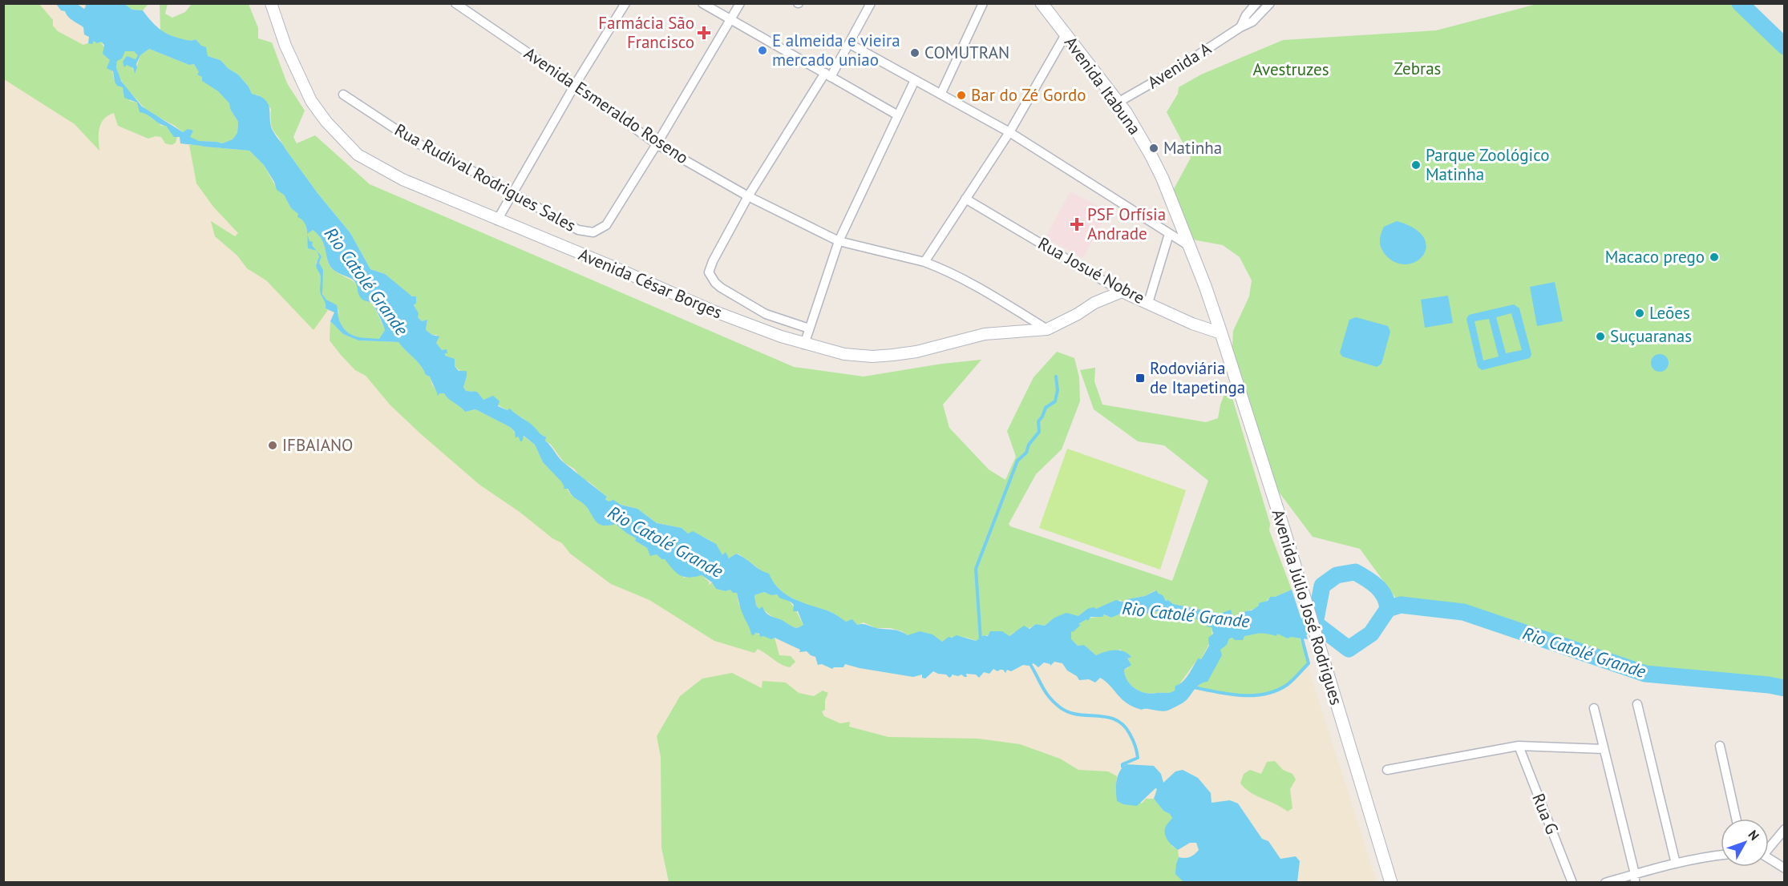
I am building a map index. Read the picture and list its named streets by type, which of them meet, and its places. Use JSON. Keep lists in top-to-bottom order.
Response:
{
  "streets": {
    "main road": ["Avenida Itabuna", "Avenida Júlio José Rodrigues"],
    "street": [
      "Avenida A",
      "Avenida Esmeraldo Roseno",
      "Rua Rudival Rodrigues Sales",
      "Rua Josué Nobre",
      "Avenida César Borges",
      "Rua G"
    ]
  },
  "crossings": [
    ["Avenida A", "Avenida Itabuna"],
    ["Avenida Itabuna", "Rua Josué Nobre"],
    ["Avenida Itabuna", "Avenida Júlio José Rodrigues"],
    ["Avenida Esmeraldo Roseno", "Rua Rudival Rodrigues Sales"],
    ["Avenida Esmeraldo Roseno", "Avenida César Borges"],
    ["Rua Josué Nobre", "Avenida César Borges"],
    ["Rua Josué Nobre", "Avenida Júlio José Rodrigues"]
  ],
  "water": ["Rio Catolé Grande"],
  "parks": ["Zebras", "Avestruzes"],
  "places": {
    "health": ["Farmácia São Francisco", "PSF Orfísia Andrade"],
    "other": [
      "E almeida e vieira mercado uniao",
      "COMUTRAN",
      "Bar do Zé Gordo",
      "Matinha",
      "Parque Zoológico Matinha",
      "Macaco prego",
      "Leões",
      "Suçuaranas",
      "IFBAIANO"
    ],
    "transit": ["Rodoviária de Itapetinga"]
  },
  "north": "top right"
}
